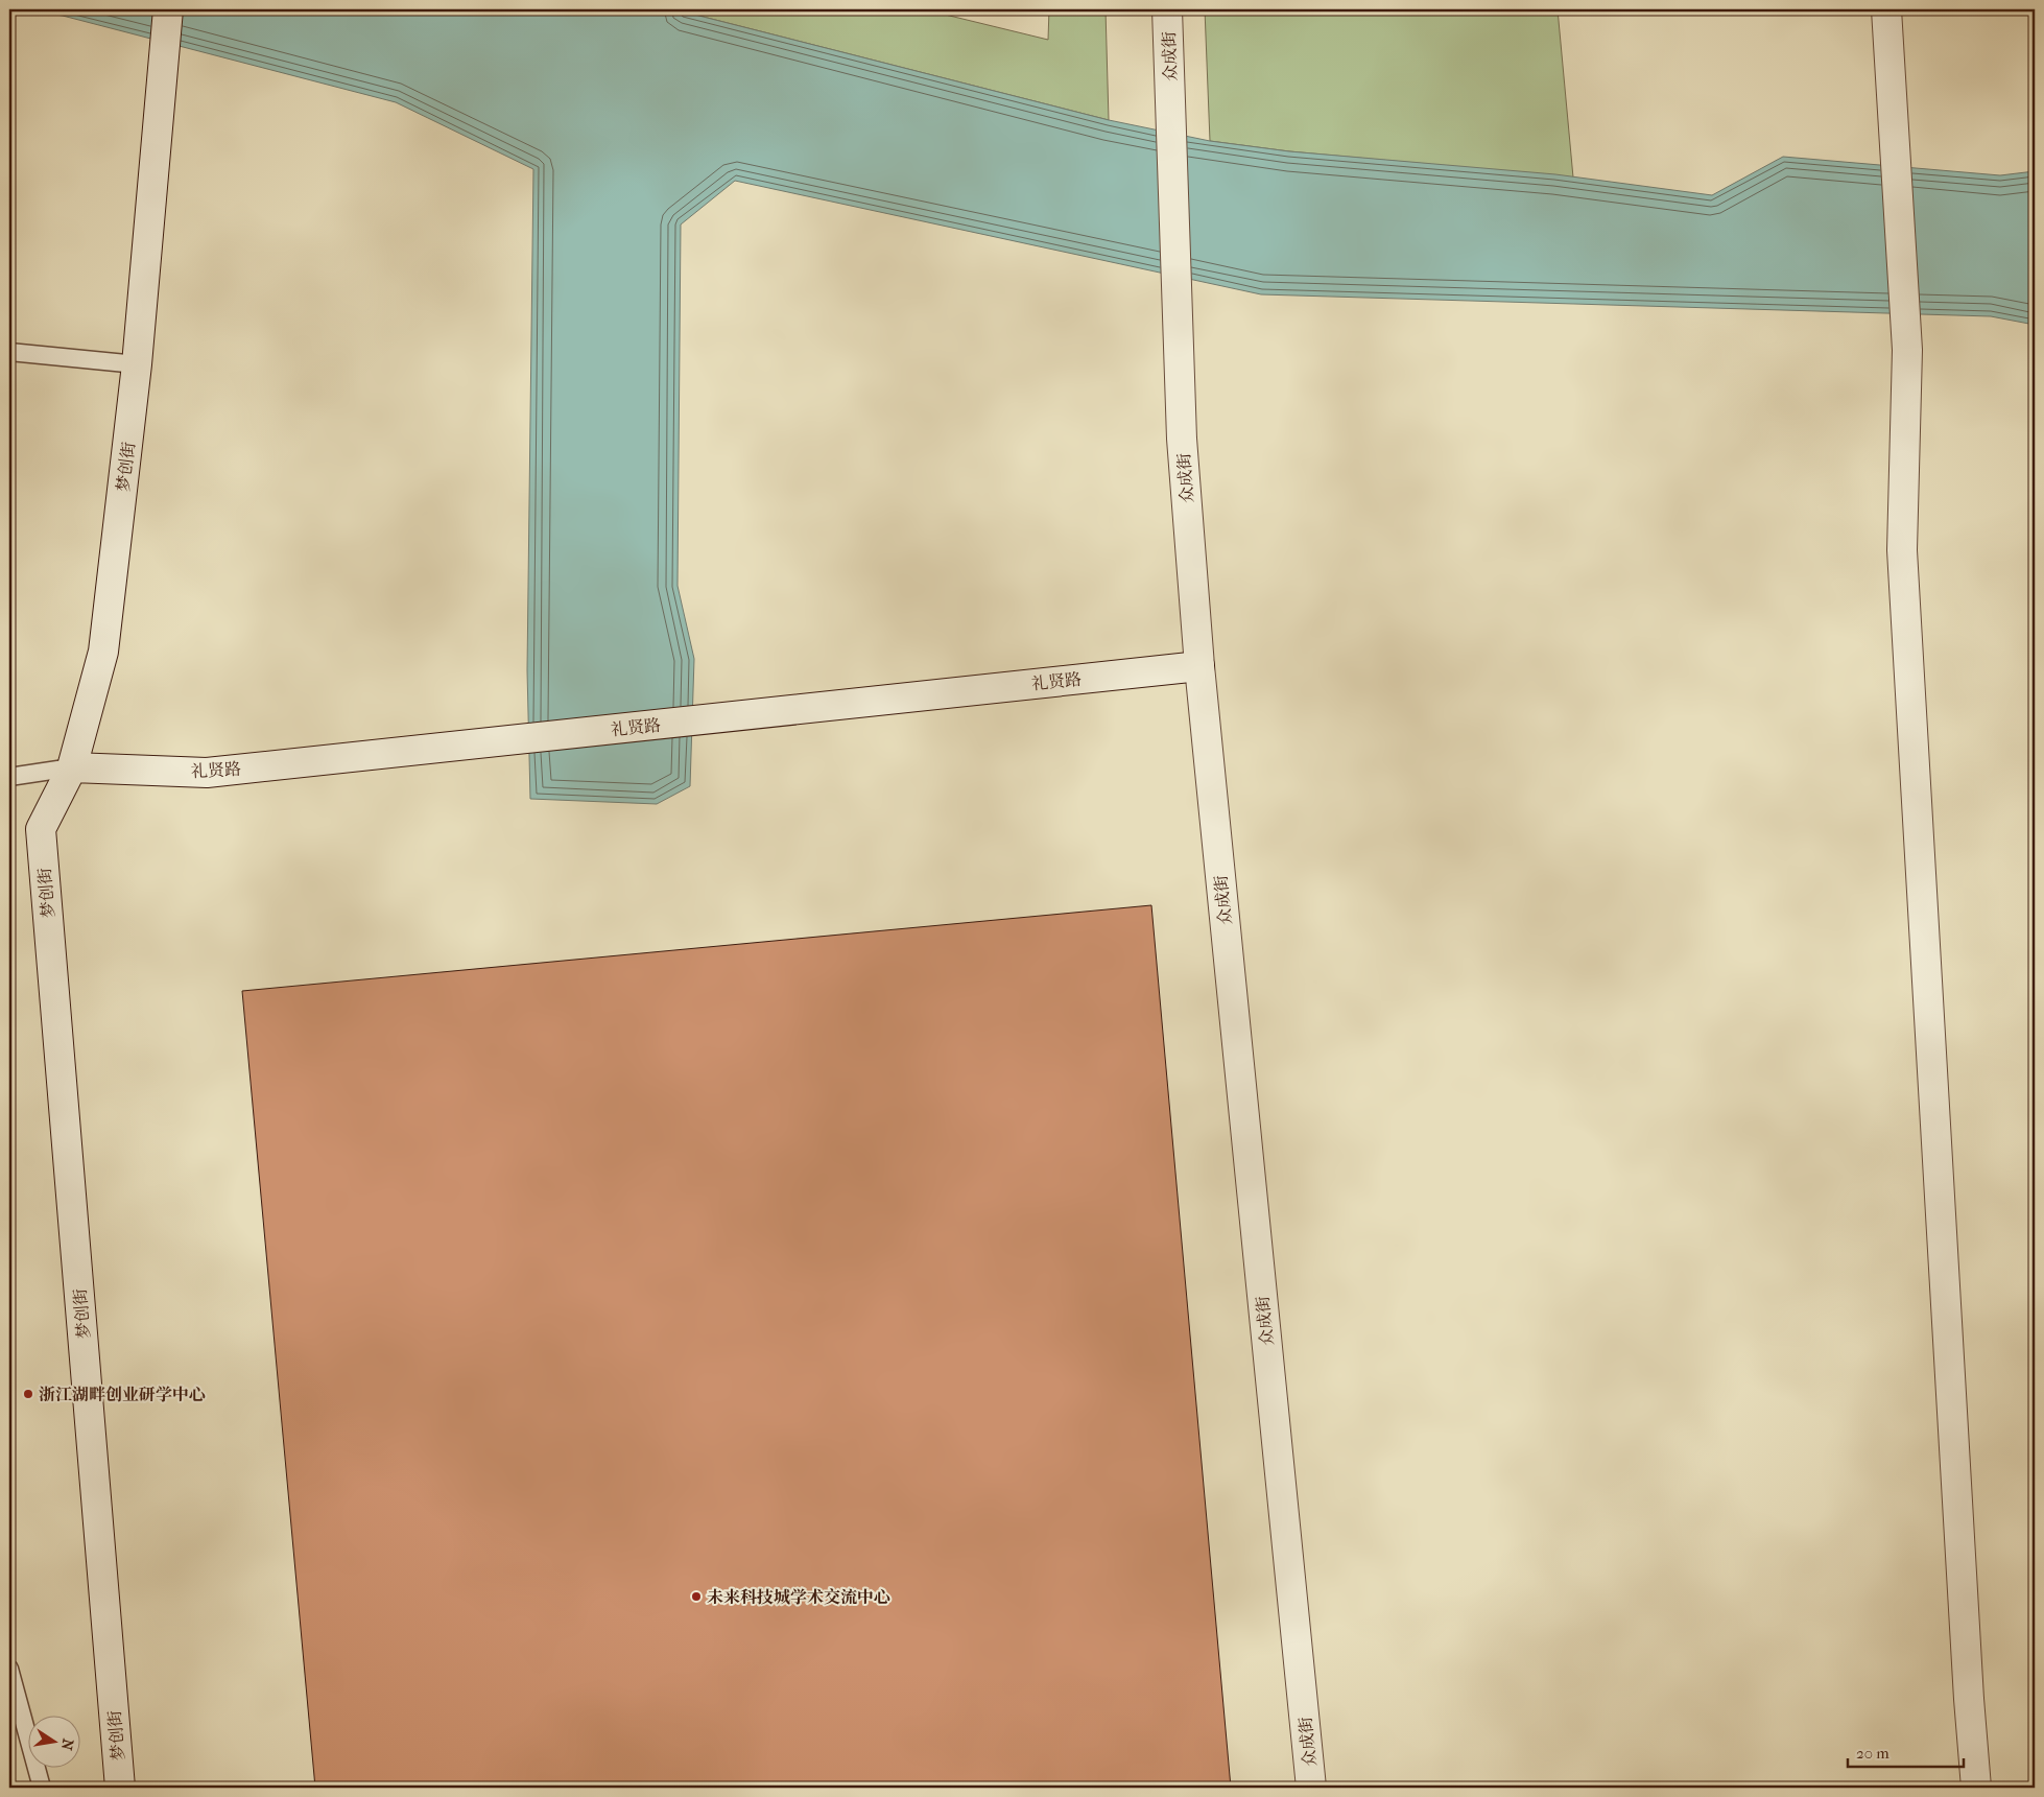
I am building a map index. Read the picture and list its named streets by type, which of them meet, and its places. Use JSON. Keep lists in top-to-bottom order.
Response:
{
  "streets": {
    "street": ["众成街", "梦创街", "礼贤路"]
  },
  "crossings": [
    ["众成街", "礼贤路"],
    ["梦创街", "礼贤路"]
  ],
  "places": ["浙江湖畔创业研学中心", "未来科技城学术交流中心"],
  "scale_bar": "20 m",
  "north": "right"
}
